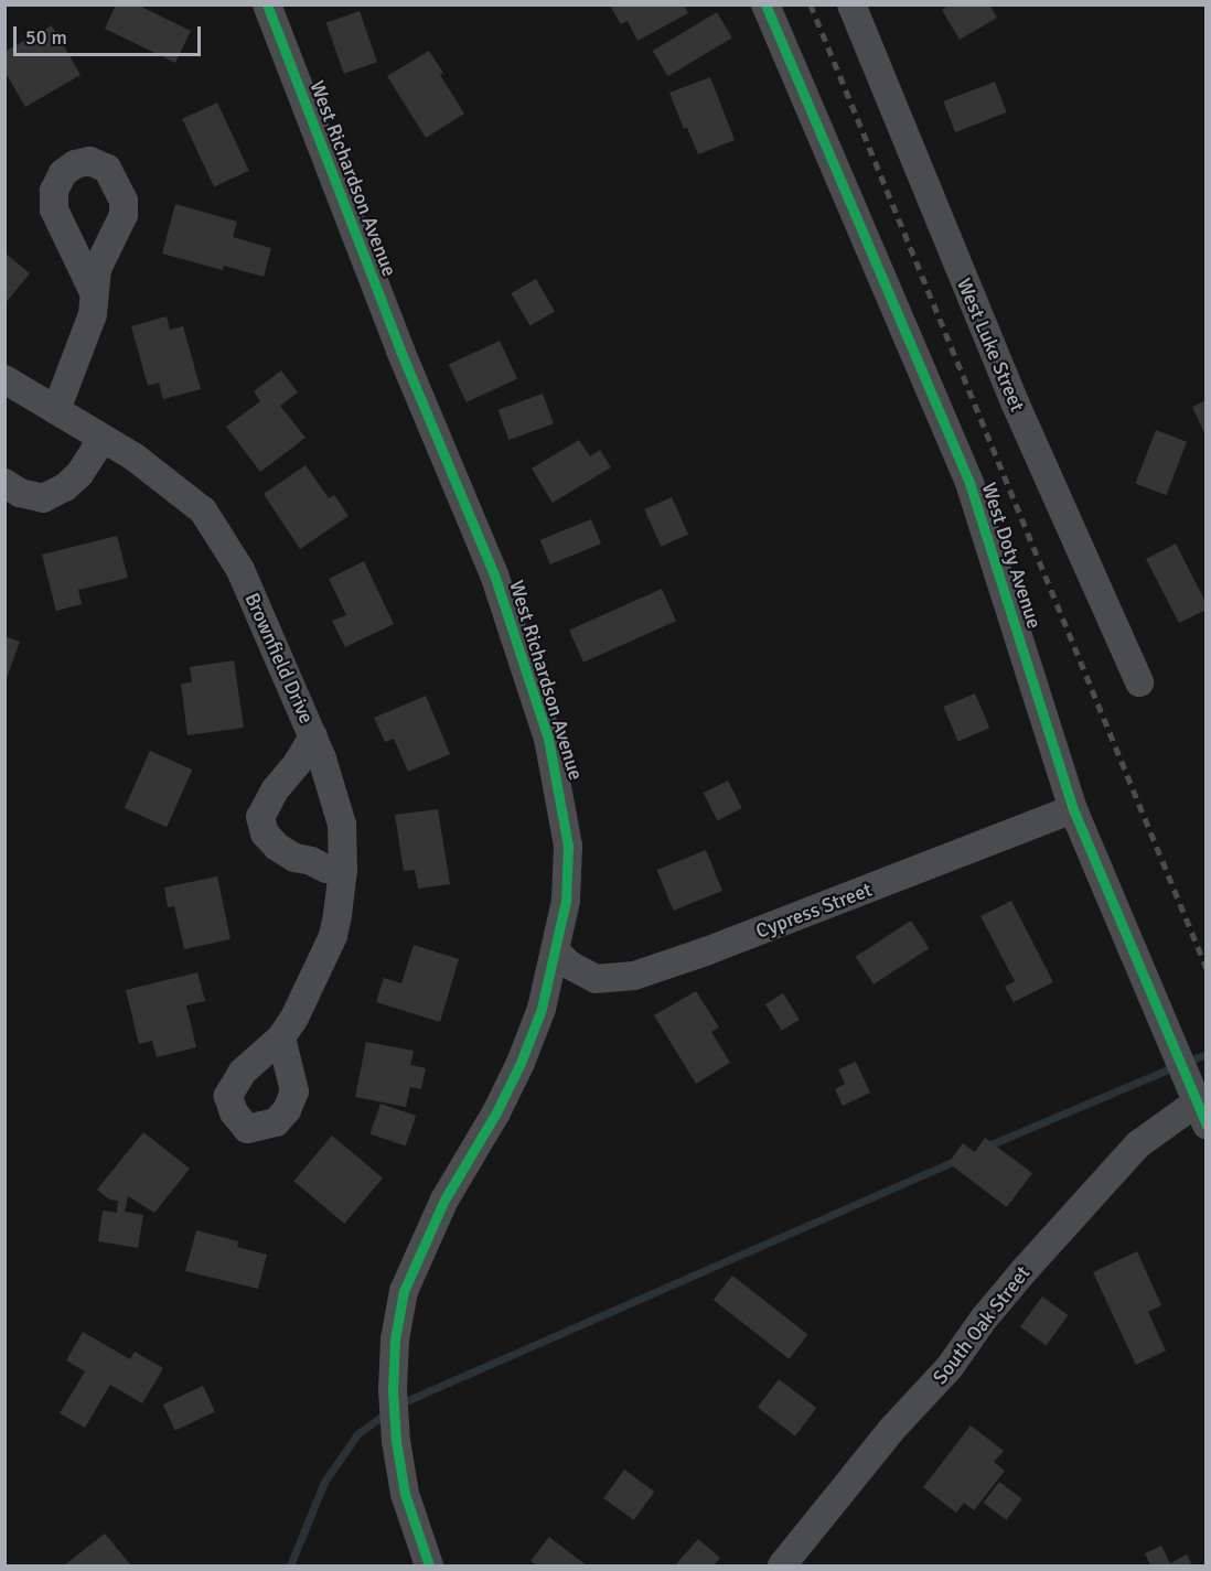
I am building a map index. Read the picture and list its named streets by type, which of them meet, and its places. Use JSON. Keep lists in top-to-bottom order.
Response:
{
  "streets": {
    "street": [
      "West Richardson Avenue",
      "West Luke Street",
      "West Doty Avenue",
      "Brownfield Drive",
      "Cypress Street",
      "South Oak Street"
    ]
  },
  "crossings": [
    ["West Richardson Avenue", "Cypress Street"],
    ["West Doty Avenue", "Cypress Street"],
    ["West Doty Avenue", "South Oak Street"]
  ],
  "scale_bar": "50 m"
}
